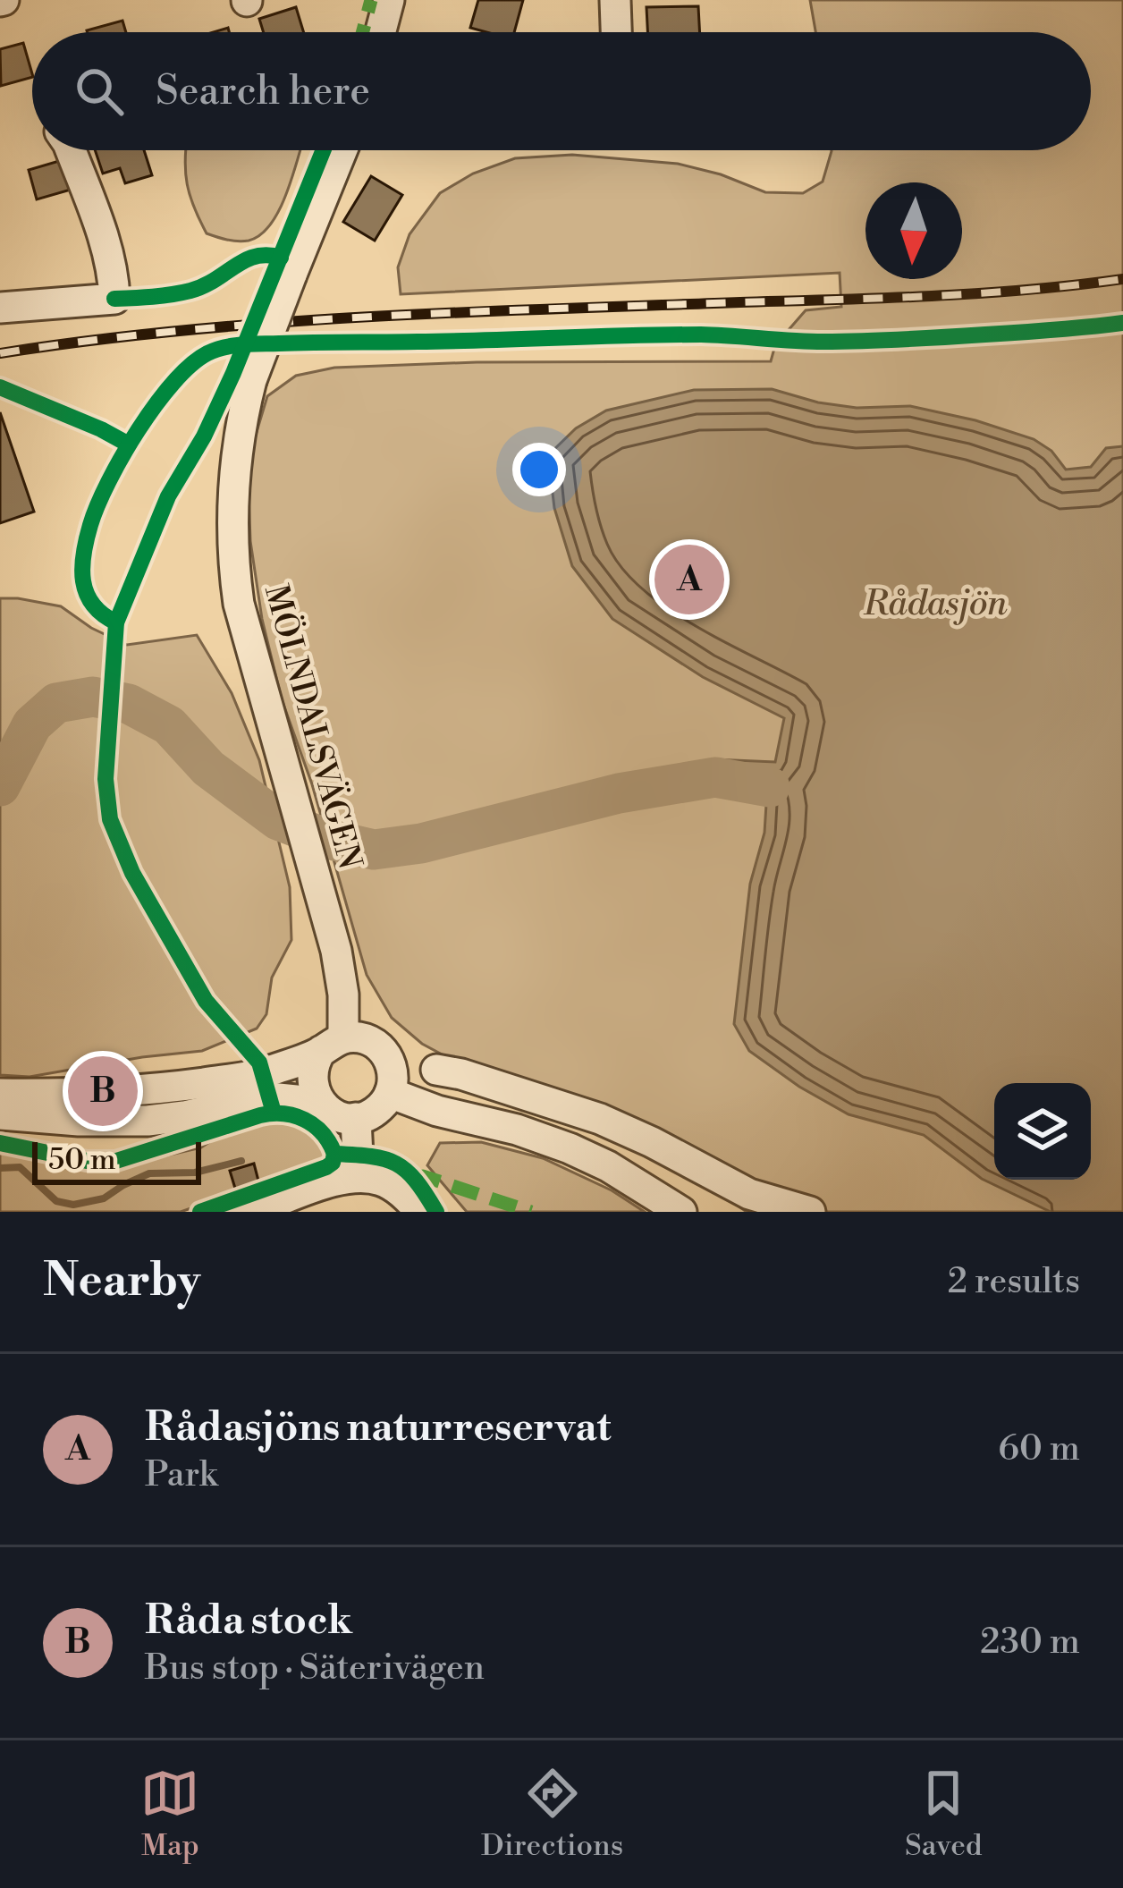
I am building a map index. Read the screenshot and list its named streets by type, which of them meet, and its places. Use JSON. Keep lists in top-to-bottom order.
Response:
{
  "streets": {
    "street": ["MÖLNDALSVÄGEN"]
  },
  "water": ["Rådasjön"],
  "scale_bar": "50 m",
  "north": "bottom",
  "page": {
    "search": "Search here",
    "pins": ["A", "B"],
    "scale": "50 m",
    "heading": ["Nearby", "2 results"],
    "list": [
      {
        "mark": "A",
        "name": "Rådasjöns naturreservat",
        "note": "Park",
        "value": "60 m"
      },
      {
        "mark": "B",
        "name": "Råda stock",
        "note": "Bus stop · Säterivägen",
        "value": "230 m"
      }
    ],
    "nav": ["Map", "Directions", "Saved"]
  }
}
